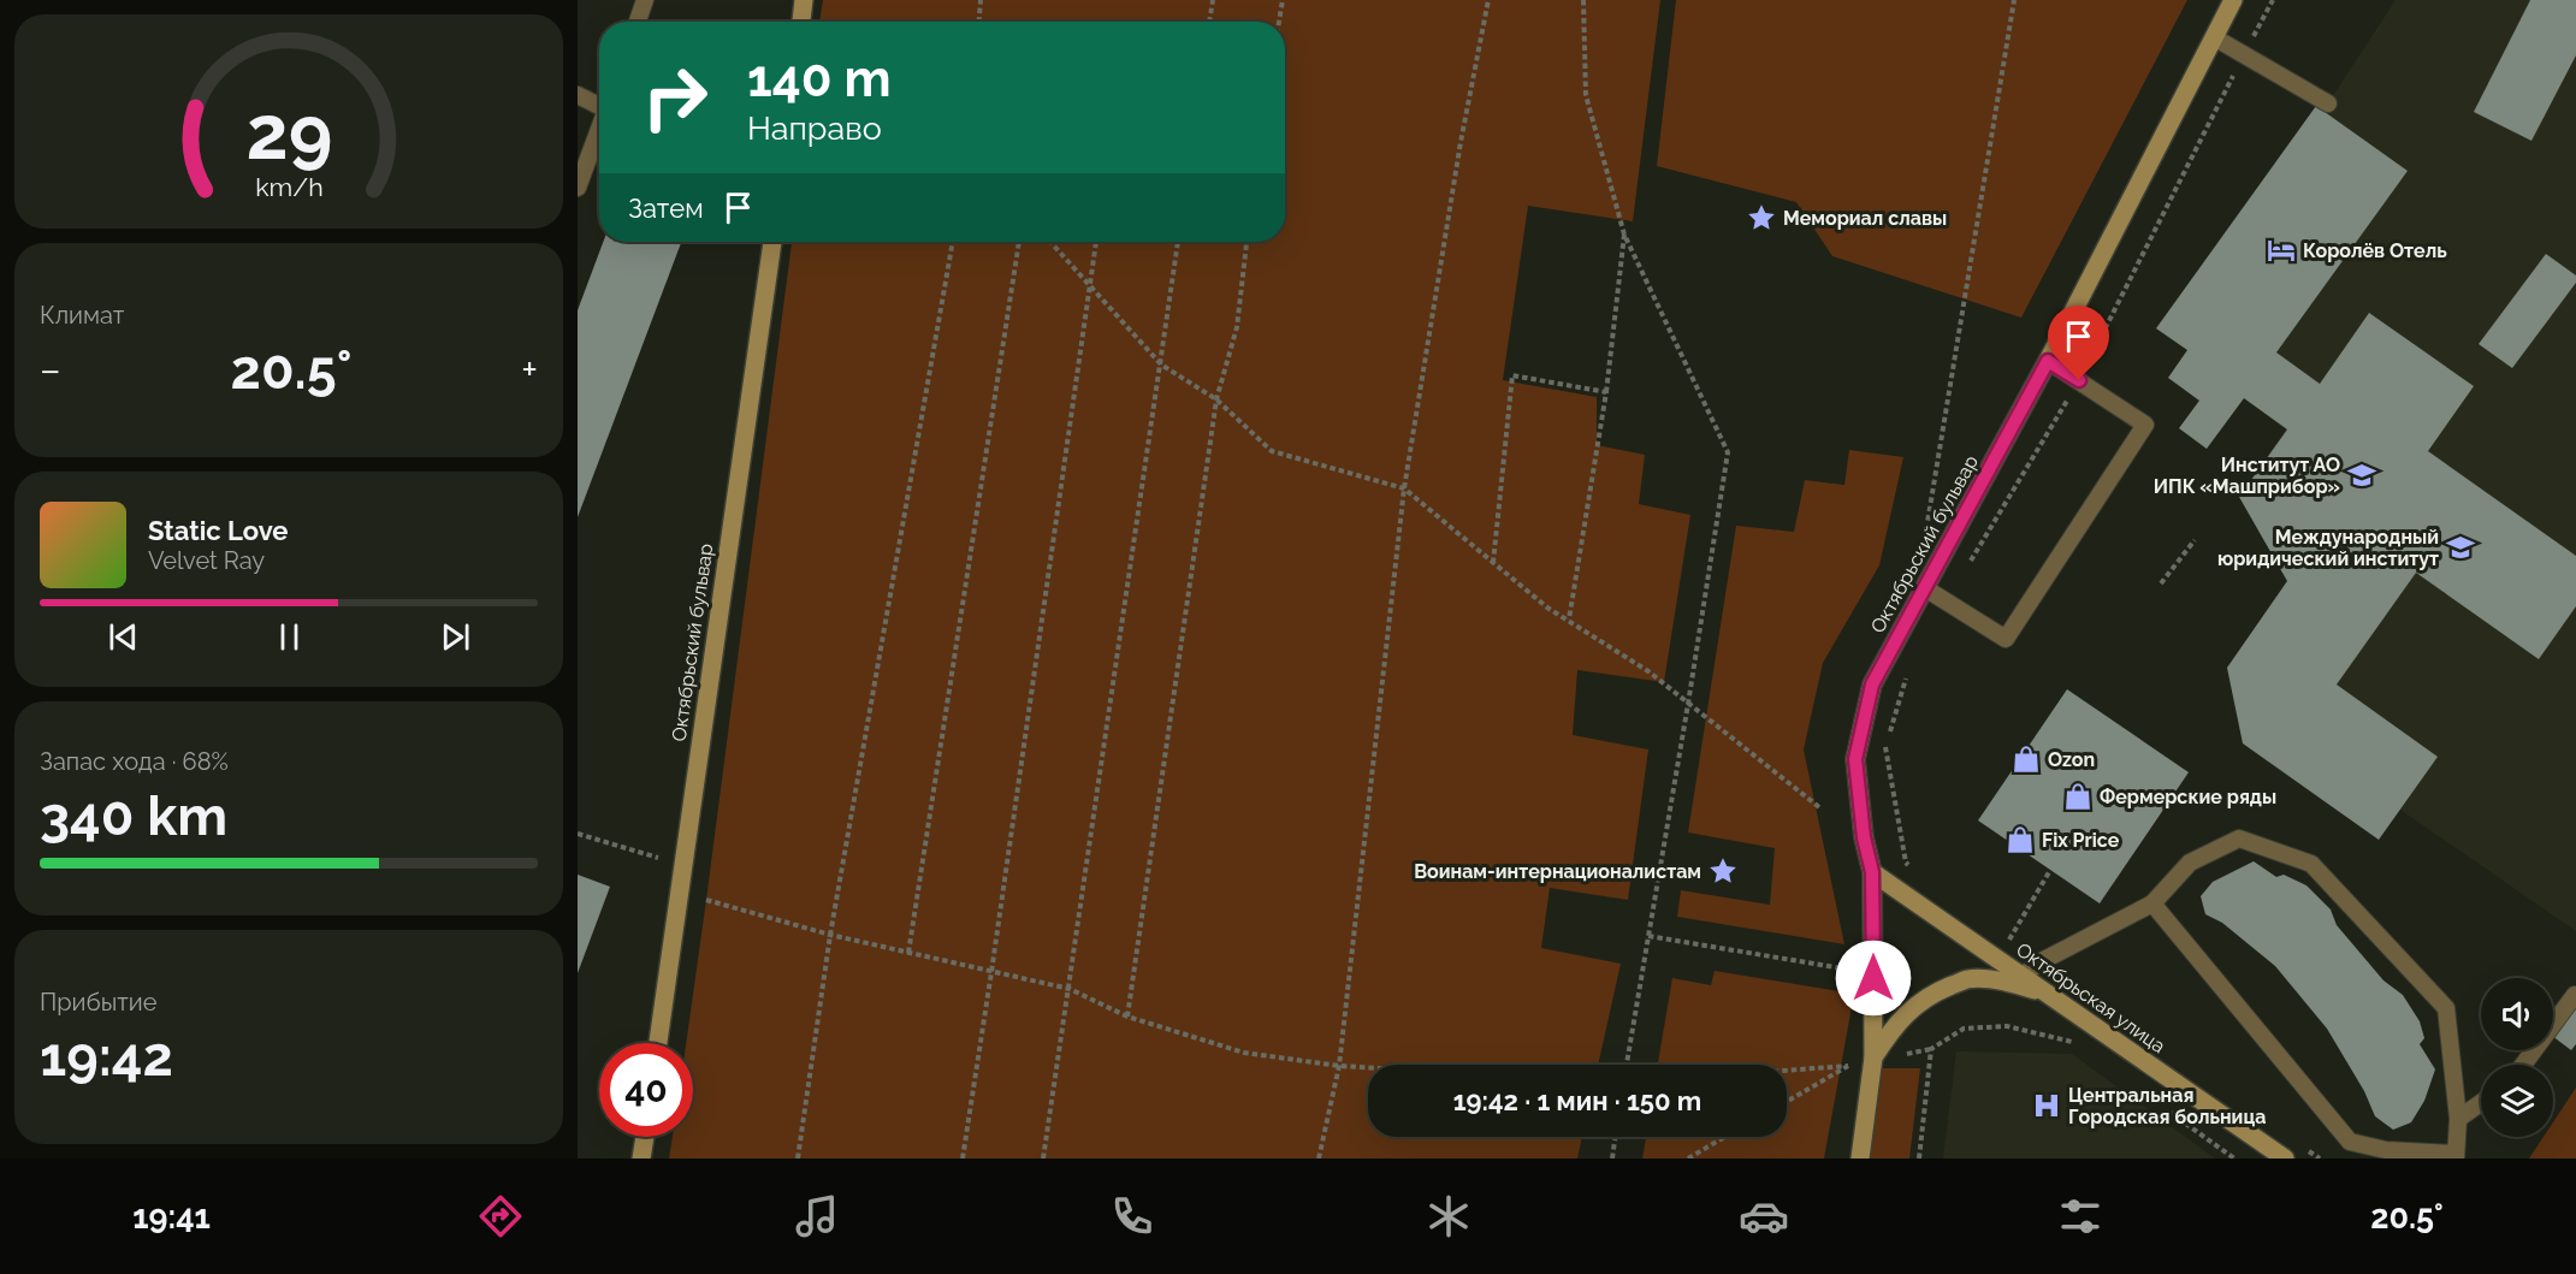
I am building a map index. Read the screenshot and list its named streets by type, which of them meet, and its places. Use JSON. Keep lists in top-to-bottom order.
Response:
{
  "streets": {
    "street": ["Октябрьский бульвар", "Октябрьская улица"]
  },
  "crossings": [
    ["Октябрьский бульвар", "Октябрьская улица"]
  ],
  "places": {
    "place": ["Мемориал славы", "Воинам-интернационалистам"],
    "hotel": ["Королёв Отель"],
    "school or university": ["Институт АО ИПК «Машприбор»", "Международный юридический институт"],
    "shop": ["Ozon", "Фермерские ряды", "Fix Price"],
    "hospital": ["Центральная Городская больница"]
  },
  "page": {
    "turn": ["140 m", "Направо"],
    "then": "Затем",
    "tile": [
      "Климат",
      ["Запас хода · 68%", "340 km"],
      ["Прибытие", "19:42"]
    ],
    "heat": ["−", "20.5°", "+"],
    "song": ["Static Love", "Velvet Ray"],
    "limit": "40",
    "trip": "19:42 · 1 мин · 150 m",
    "tabs": ["19:41", "20.5°"],
    "gauge": ["29", "km/h"]
  }
}
